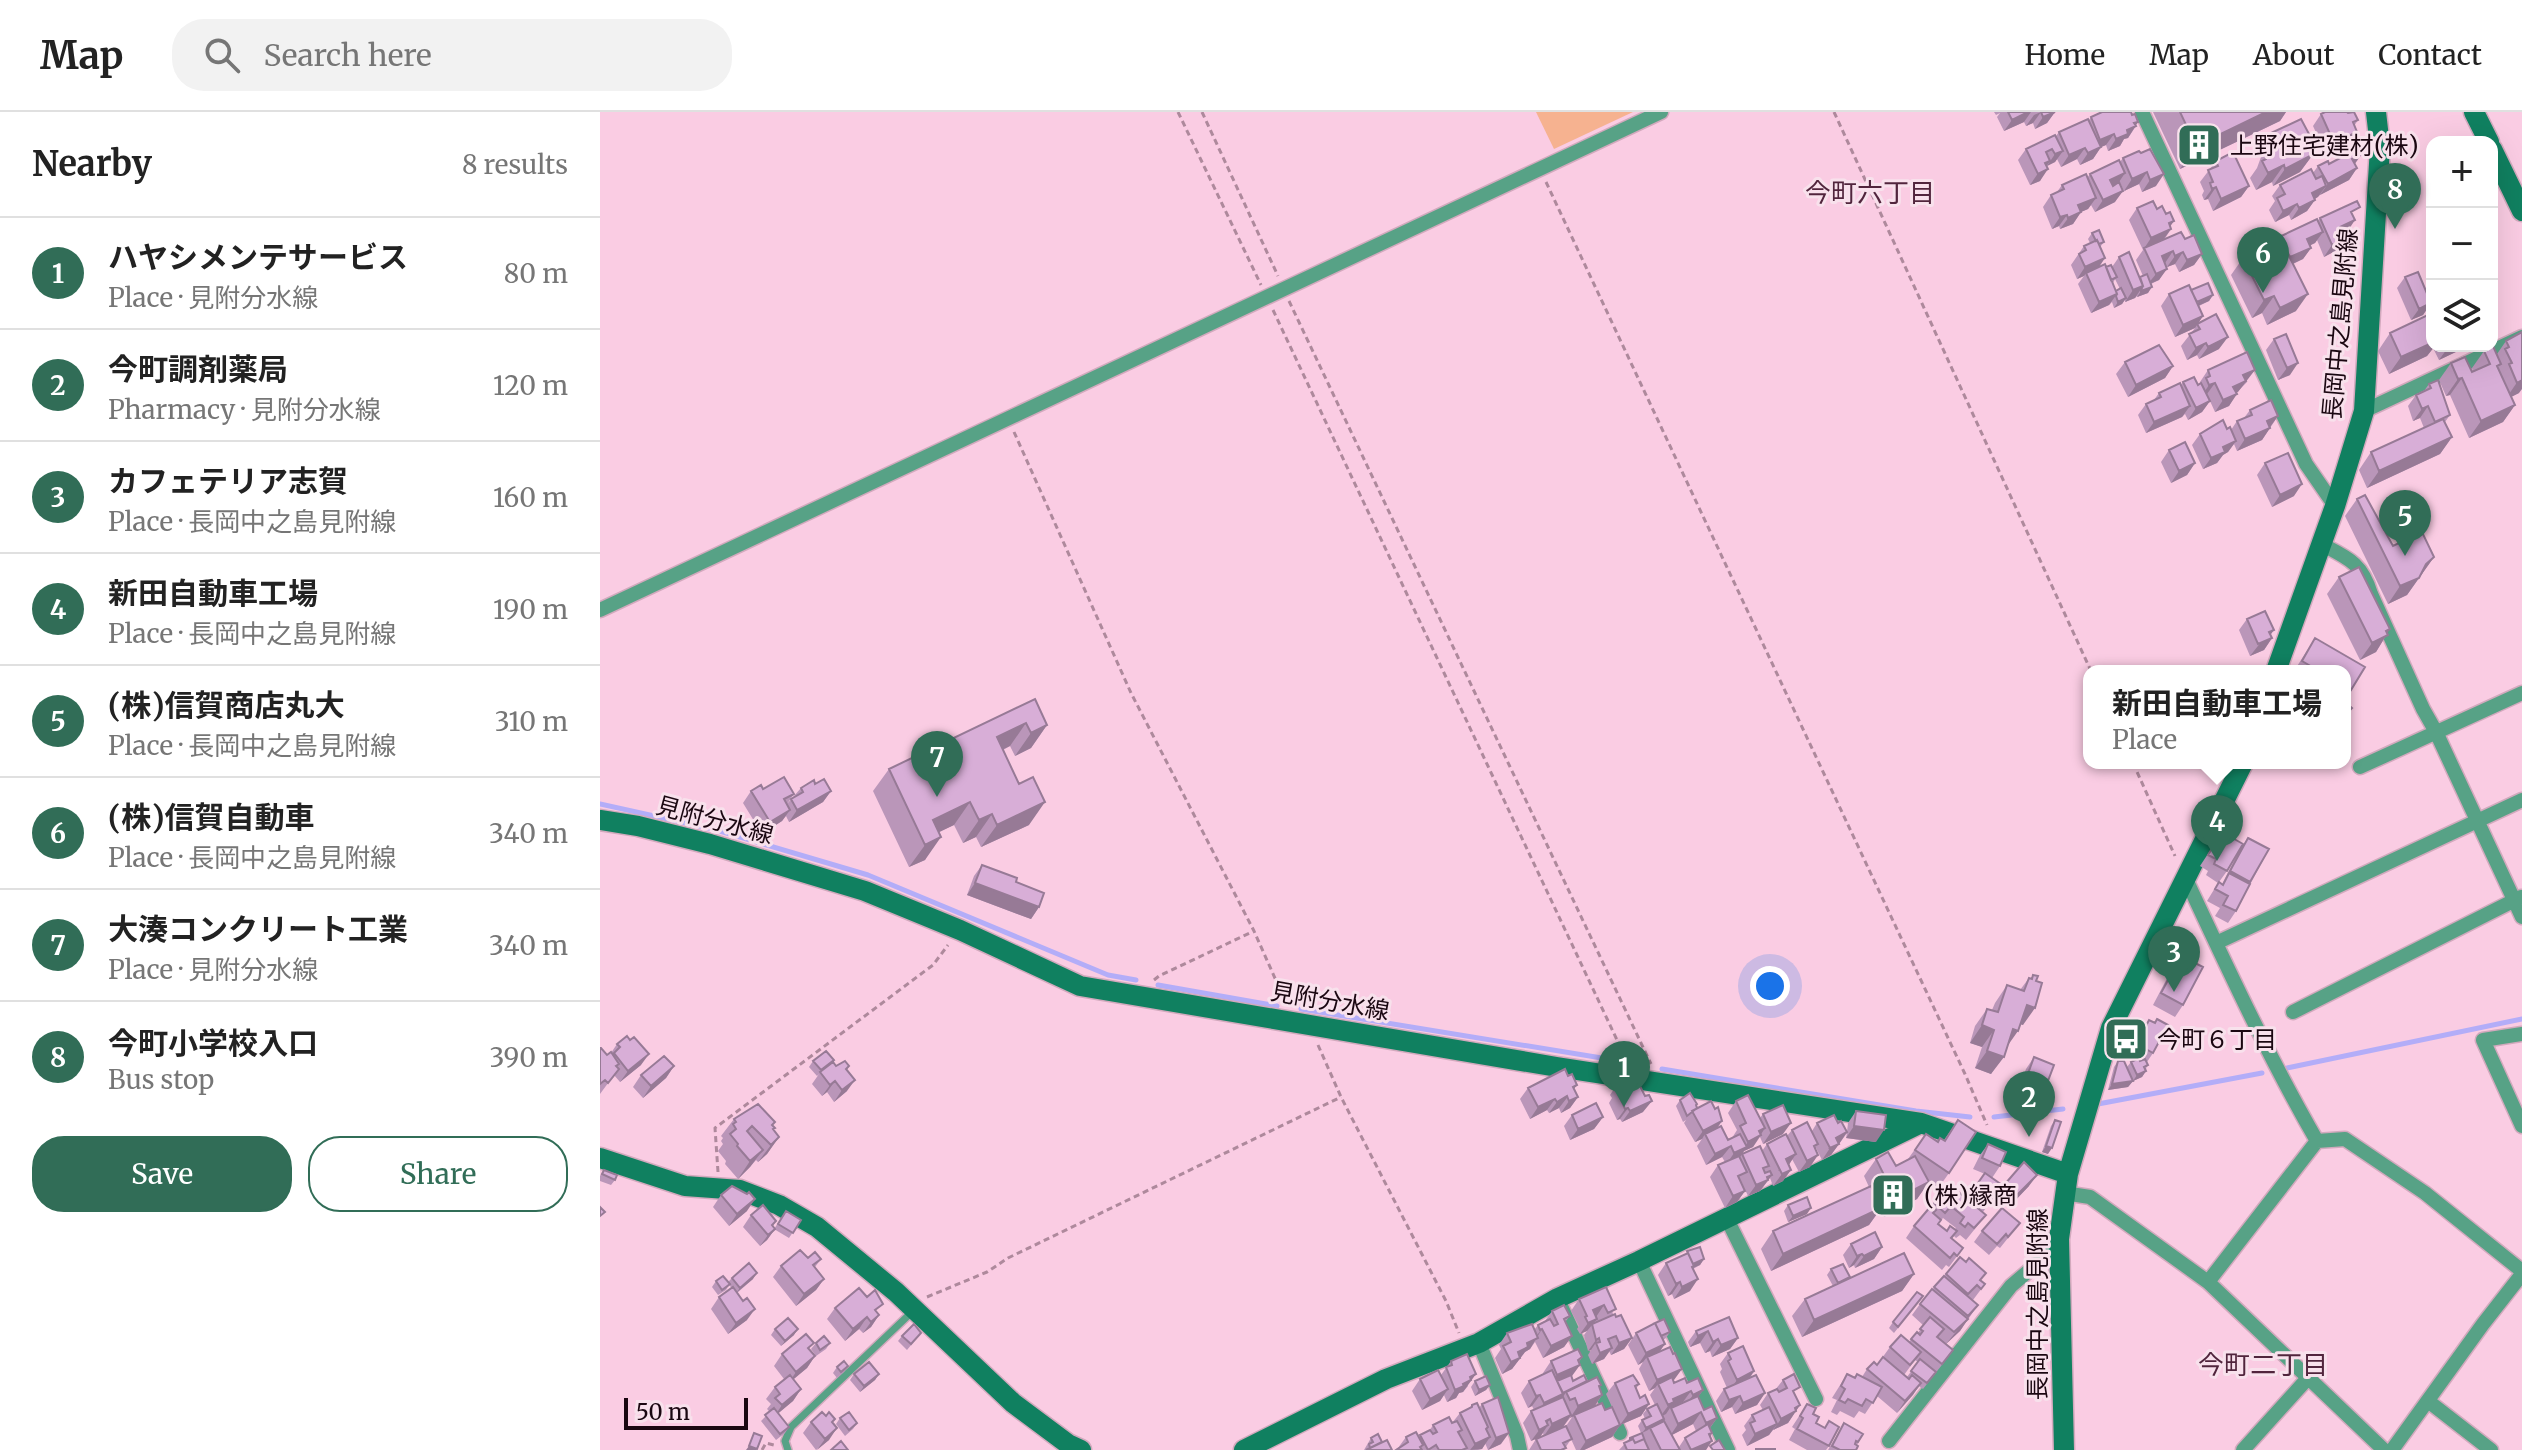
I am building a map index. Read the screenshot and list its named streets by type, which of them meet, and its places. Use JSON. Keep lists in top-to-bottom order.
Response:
{
  "streets": {
    "main road": ["長岡中之島見附線", "見附分水線"]
  },
  "crossings": [
    ["長岡中之島見附線", "見附分水線"]
  ],
  "districts": ["今町六丁目", "今町二丁目"],
  "places": {
    "building": ["上野住宅建材(株)", "(株)縁商"],
    "bus stop": ["今町６丁目"]
  },
  "scale_bar": "50 m",
  "page": {
    "header": "Map",
    "search": "Search here",
    "nav": [
      "Home",
      "Map",
      "About",
      "Contact"
    ],
    "heading": ["Nearby", "8 results"],
    "map_buttons": ["+", "−"],
    "pins": [
      "8",
      "6",
      "5",
      "7",
      "4",
      "3",
      "1",
      "2"
    ],
    "list": [
      {
        "mark": "1",
        "name": "ハヤシメンテサービス",
        "note": "Place · 見附分水線",
        "value": "80 m"
      },
      {
        "mark": "2",
        "name": "今町調剤薬局",
        "note": "Pharmacy · 見附分水線",
        "value": "120 m"
      },
      {
        "mark": "3",
        "name": "カフェテリア志賀",
        "note": "Place · 長岡中之島見附線",
        "value": "160 m"
      },
      {
        "mark": "4",
        "name": "新田自動車工場",
        "note": "Place · 長岡中之島見附線",
        "value": "190 m"
      },
      {
        "mark": "5",
        "name": "(株)信賀商店丸大",
        "note": "Place · 長岡中之島見附線",
        "value": "310 m"
      },
      {
        "mark": "6",
        "name": "(株)信賀自動車",
        "note": "Place · 長岡中之島見附線",
        "value": "340 m"
      },
      {
        "mark": "7",
        "name": "大湊コンクリート工業",
        "note": "Place · 見附分水線",
        "value": "340 m"
      },
      {
        "mark": "8",
        "name": "今町小学校入口",
        "note": "Bus stop",
        "value": "390 m"
      }
    ],
    "popup": ["新田自動車工場", "Place"],
    "buttons": ["Save", "Share"],
    "scale": "50 m"
  }
}
